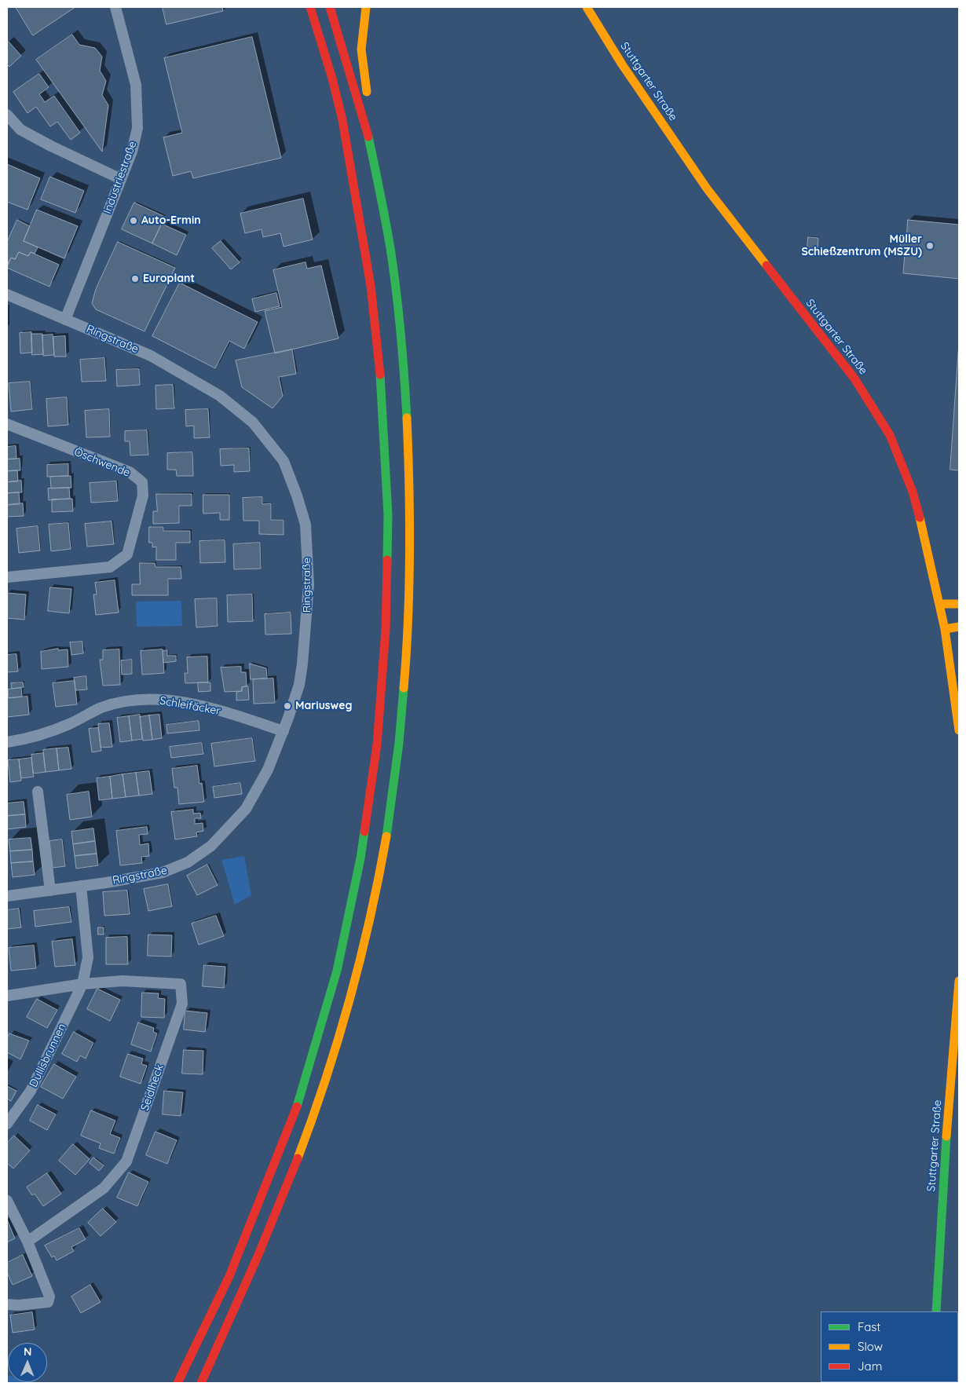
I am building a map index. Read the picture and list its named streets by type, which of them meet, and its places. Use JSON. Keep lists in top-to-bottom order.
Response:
{
  "streets": {
    "main road": ["Stuttgarter Straße"],
    "street": [
      "Industriestraße",
      "Ringstraße",
      "Öschwende",
      "Schleifäcker",
      "Dullisbrunnen",
      "Seidlheck"
    ]
  },
  "crossings": [
    ["Industriestraße", "Ringstraße"],
    ["Ringstraße", "Schleifäcker"],
    ["Ringstraße", "Dullisbrunnen"],
    ["Dullisbrunnen", "Seidlheck"]
  ],
  "places": [
    "Auto-Ermin",
    "Müller Schießzentrum (MSZU)",
    "Europlant",
    "Mariusweg"
  ],
  "legend": ["Fast", "Slow", "Jam"],
  "north": "top"
}
